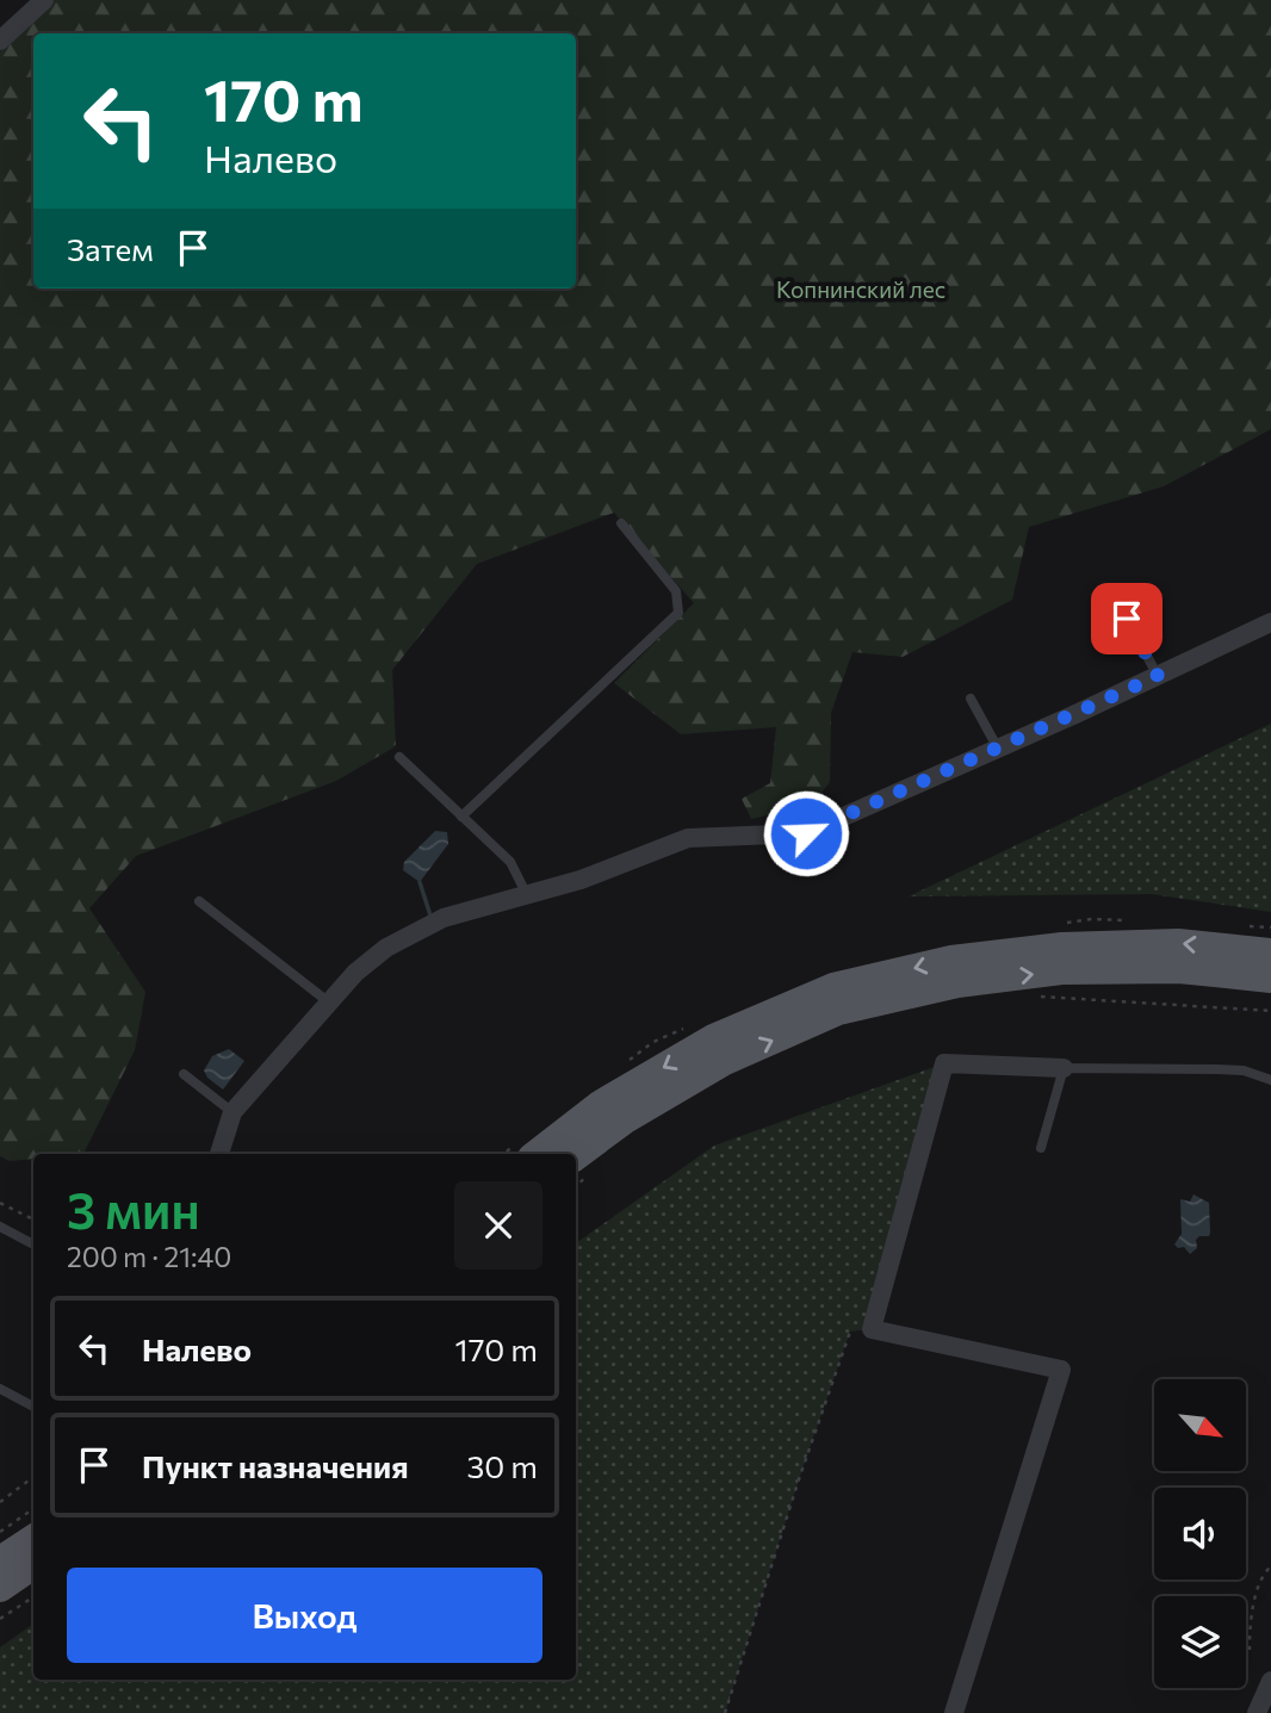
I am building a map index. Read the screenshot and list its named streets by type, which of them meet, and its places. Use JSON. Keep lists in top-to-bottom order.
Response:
{
  "parks": ["Копнинский лес"],
  "north": "bottom right",
  "page": {
    "turn": ["170 m", "Налево"],
    "then": "Затем",
    "heading": ["3 мин", "200 m · 21:40"],
    "list": [
      {
        "name": "Налево",
        "value": "170 m"
      },
      {
        "name": "Пункт назначения",
        "value": "30 m"
      }
    ],
    "buttons": "Выход"
  }
}
